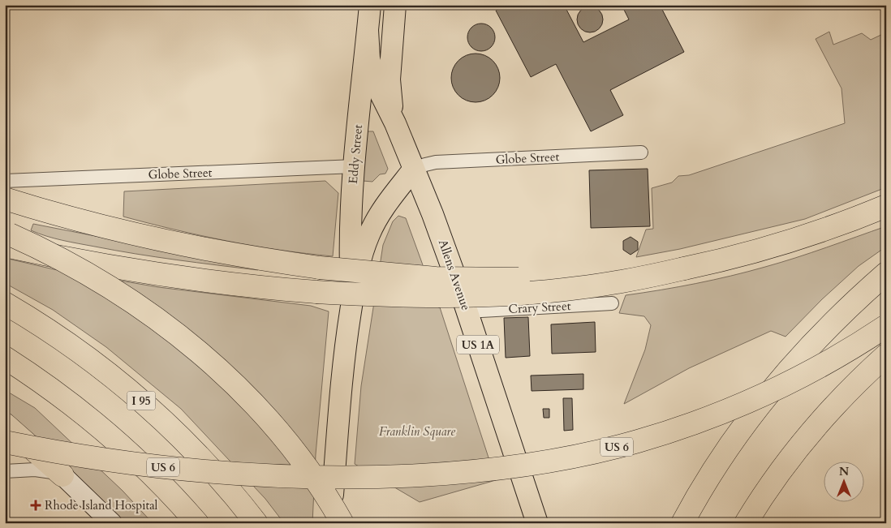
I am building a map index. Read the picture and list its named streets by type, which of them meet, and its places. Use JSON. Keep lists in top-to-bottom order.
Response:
{
  "streets": {
    "highway": ["I 95", "US 6"],
    "main road": ["Eddy Street", "Allens Avenue", "US 1A"],
    "street": ["Globe Street", "Crary Street"]
  },
  "crossings": [
    ["Eddy Street", "Globe Street"],
    ["Eddy Street", "Allens Avenue"],
    ["Globe Street", "Allens Avenue"],
    ["Allens Avenue", "Crary Street"],
    ["Allens Avenue", "US 1A"]
  ],
  "parks": ["Franklin Square"],
  "places": {
    "health": ["Rhode Island Hospital"]
  },
  "north": "top"
}
